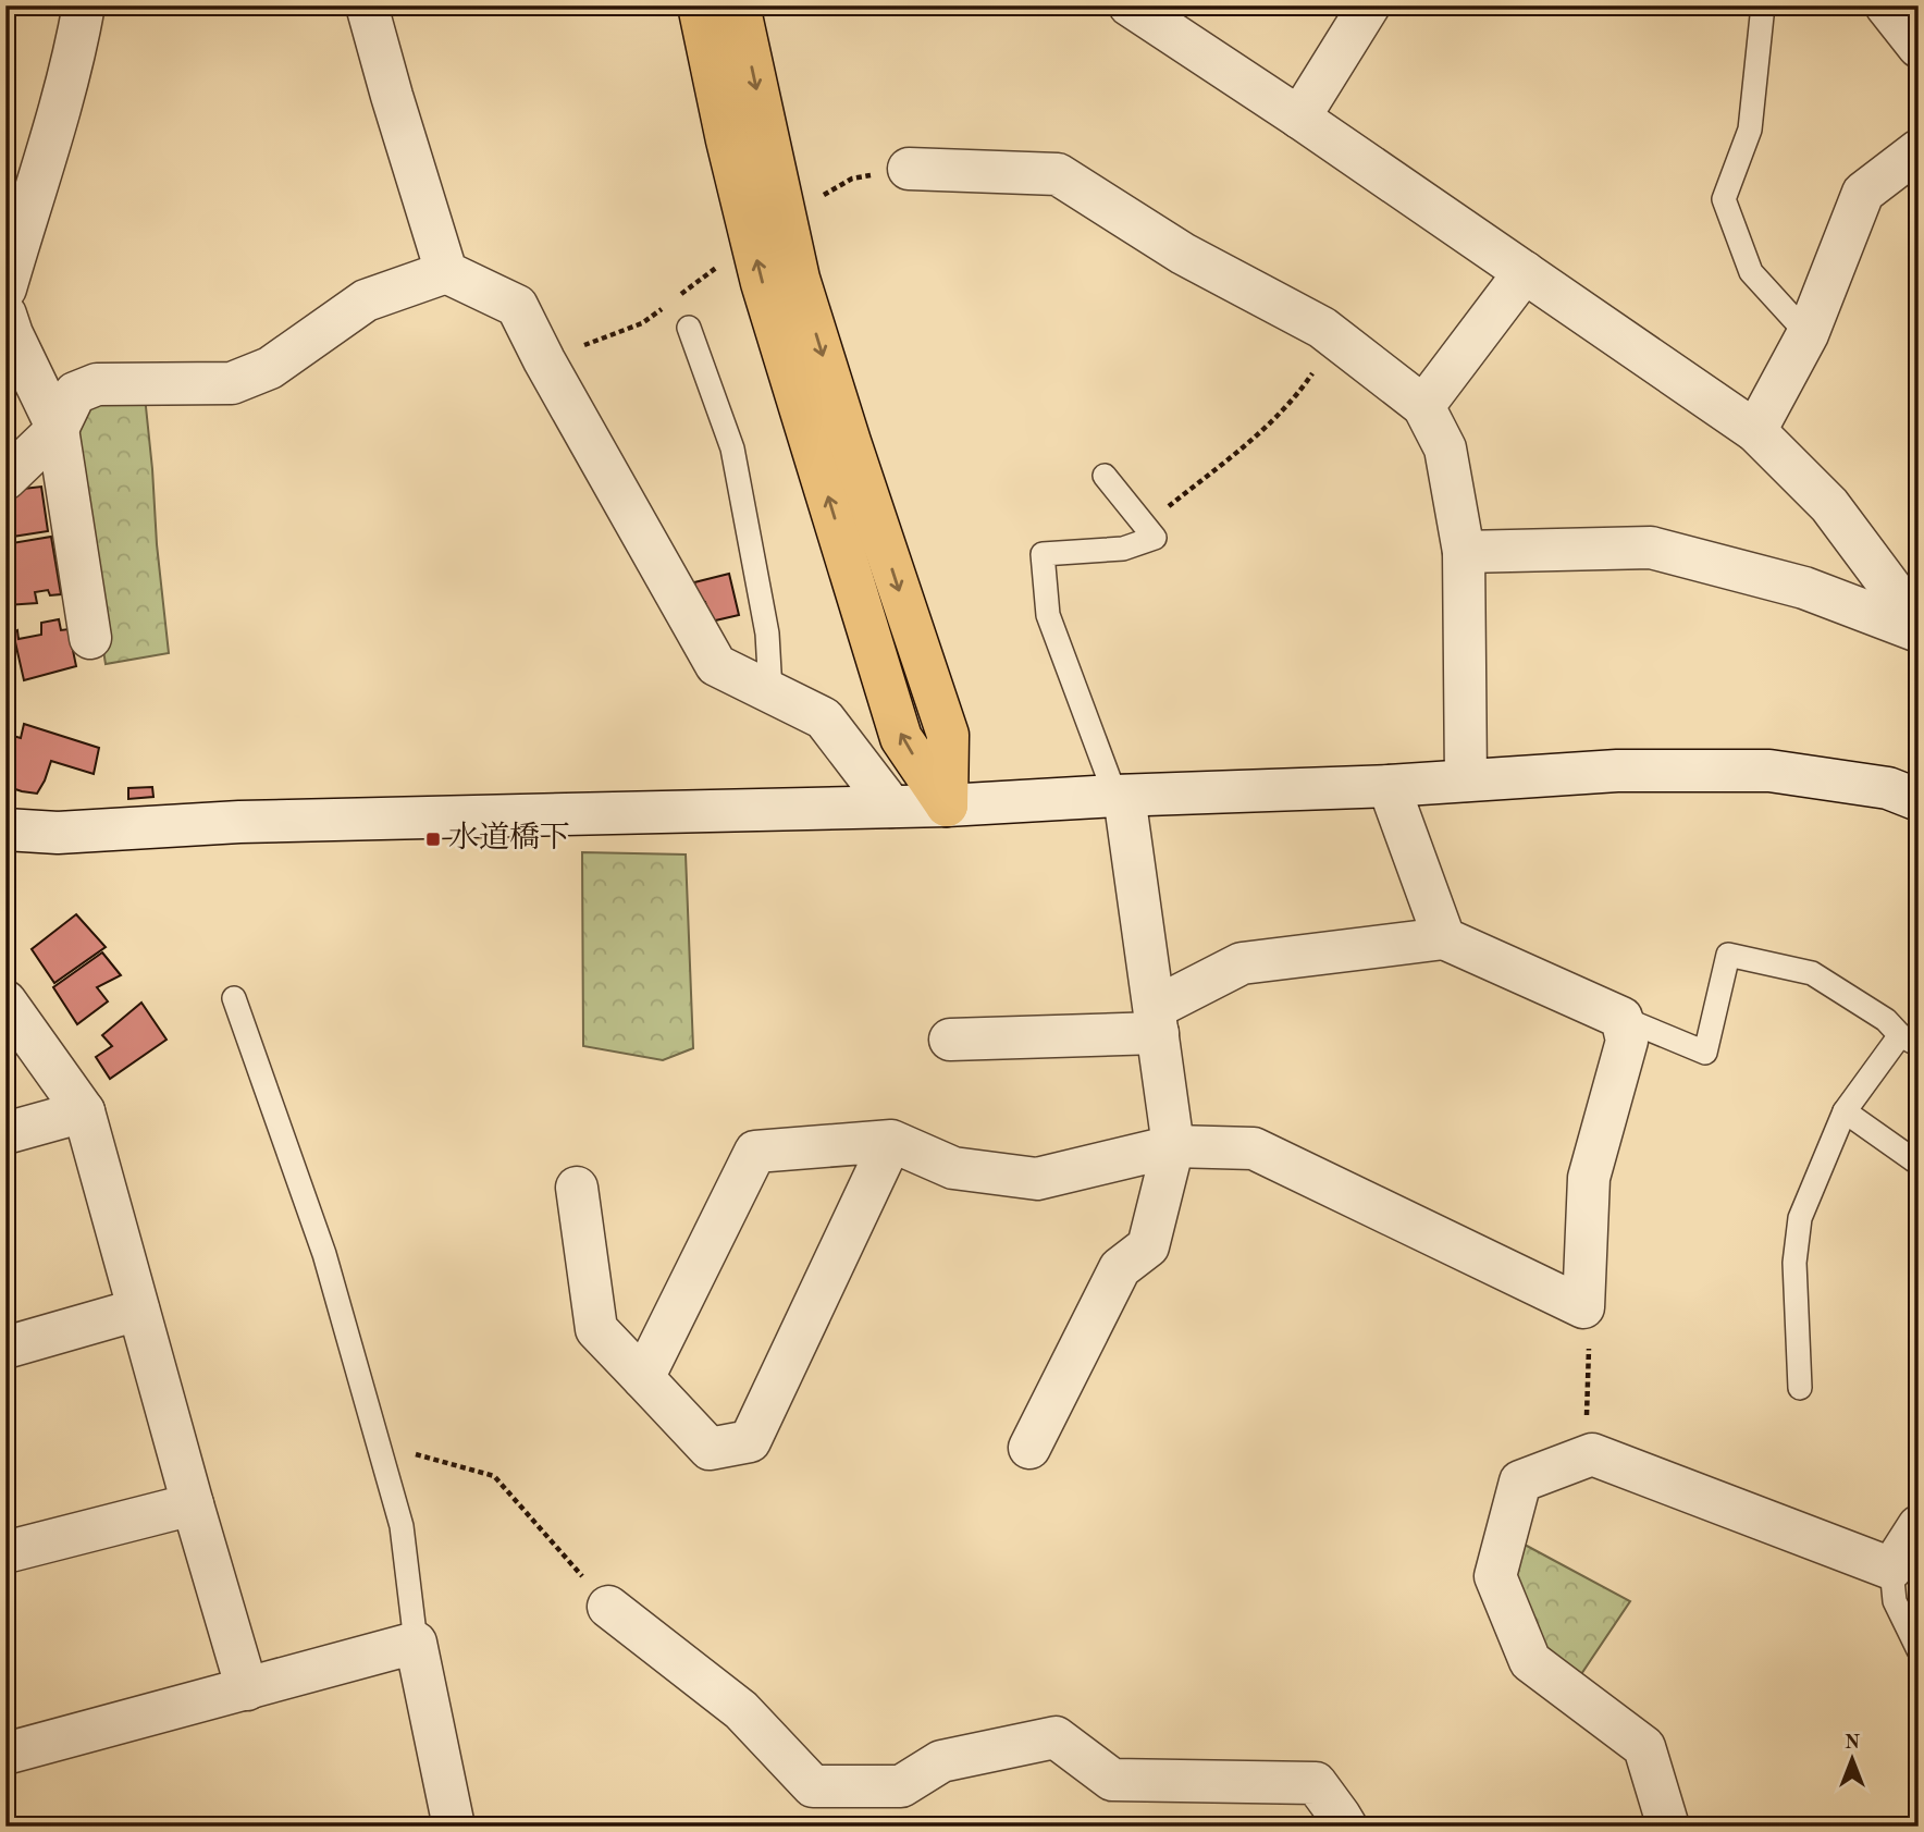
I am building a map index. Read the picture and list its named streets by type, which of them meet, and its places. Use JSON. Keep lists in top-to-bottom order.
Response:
{
  "places": {
    "transit": ["水道橋下"]
  },
  "north": "top"
}
